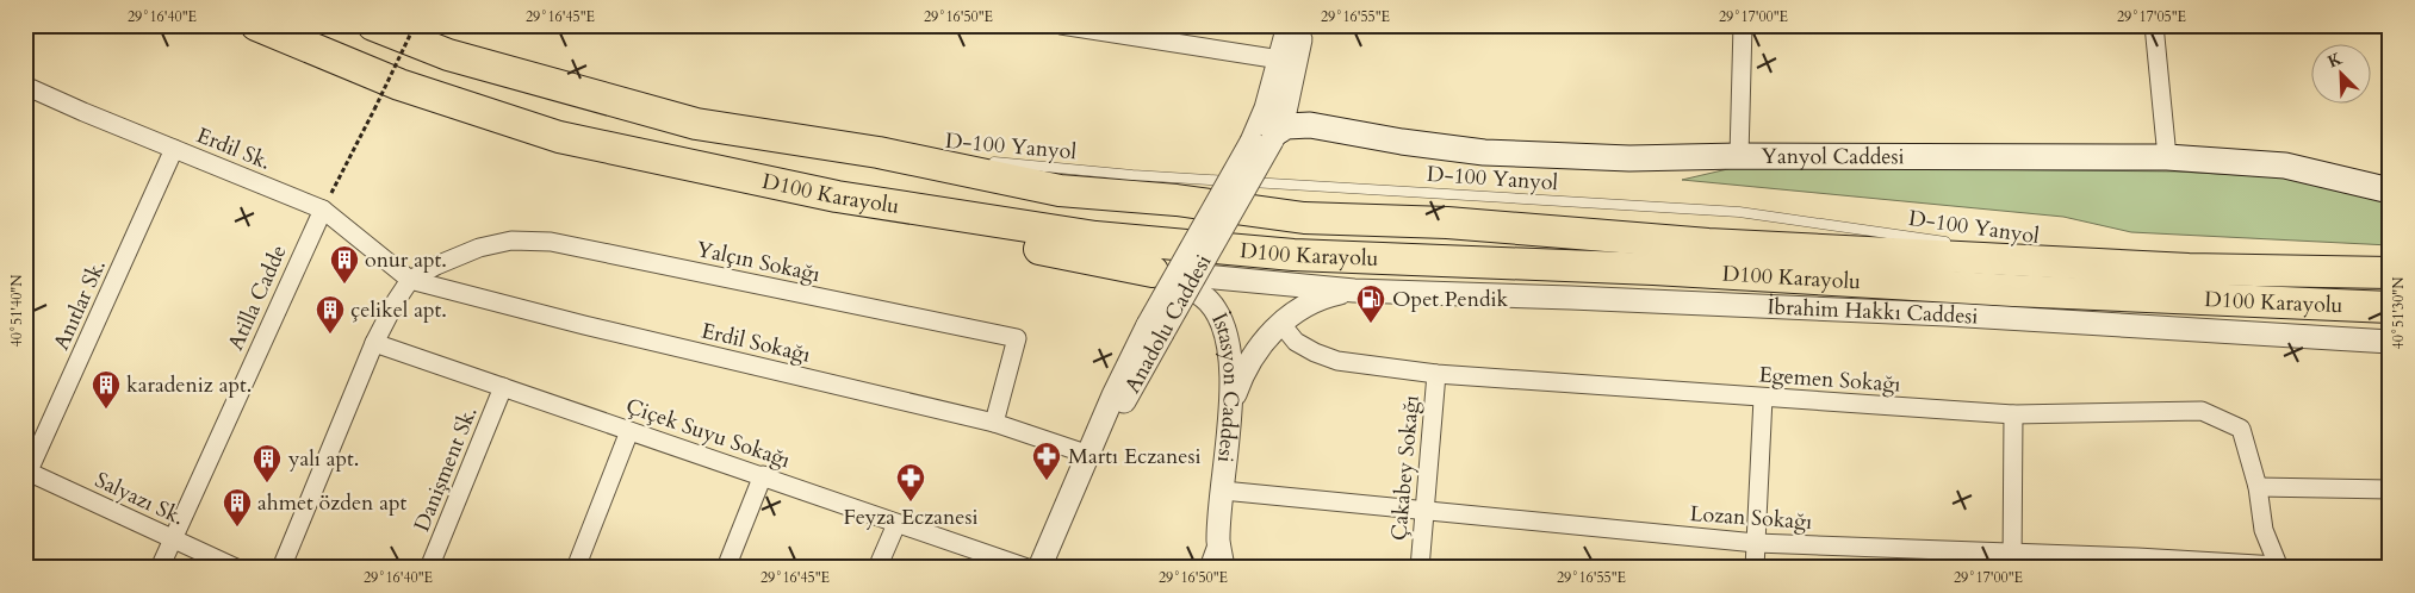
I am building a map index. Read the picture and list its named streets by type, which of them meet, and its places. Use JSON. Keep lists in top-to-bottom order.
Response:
{
  "streets": {
    "highway": ["D100 Karayolu"],
    "main road": ["Yanyol Caddesi"],
    "street": [
      "Erdil Sk.",
      "Yalçın Sokağı",
      "Atilla Cadde",
      "Anıtlar Sk.",
      "İbrahim Hakkı Caddesi",
      "Anadolu Caddesi",
      "Erdil Sokağı",
      "Egemen Sokağı",
      "İstasyon Caddesi",
      "Çiçek Suyu Sokağı",
      "Çakabey Sokağı",
      "Danişment Sk.",
      "Salyazı Sk.",
      "Lozan Sokağı"
    ],
    "lane": ["D-100 Yanyol"]
  },
  "crossings": [
    ["D-100 Yanyol", "D100 Karayolu"],
    ["Erdil Sk.", "Yalçın Sokağı"],
    ["Erdil Sk.", "Atilla Cadde"],
    ["Erdil Sk.", "Anıtlar Sk."],
    ["Erdil Sk.", "Erdil Sokağı"],
    ["Yanyol Caddesi", "Anadolu Caddesi"],
    ["Yalçın Sokağı", "Erdil Sokağı"],
    ["Atilla Cadde", "Salyazı Sk."],
    ["Anıtlar Sk.", "Salyazı Sk."],
    ["Anadolu Caddesi", "Erdil Sokağı"],
    ["Egemen Sokağı", "Çakabey Sokağı"],
    ["Egemen Sokağı", "Lozan Sokağı"],
    ["İstasyon Caddesi", "Lozan Sokağı"],
    ["Çiçek Suyu Sokağı", "Danişment Sk."],
    ["Çakabey Sokağı", "Lozan Sokağı"]
  ],
  "places": {
    "building": [
      "onur apt.",
      "çelikel apt.",
      "karadeniz apt.",
      "yalı apt.",
      "ahmet özden apt"
    ],
    "fuel station": ["Opet Pendik"],
    "pharmacy": ["Martı Eczanesi", "Feyza Eczanesi"]
  },
  "north": "top left",
  "coordinates": [
    "29°16'40\"E",
    "29°16'45\"E",
    "29°16'50\"E",
    "29°16'55\"E",
    "29°17'00\"E",
    "29°17'05\"E",
    "40°51'40\"N",
    "40°51'30\"N"
  ]
}
